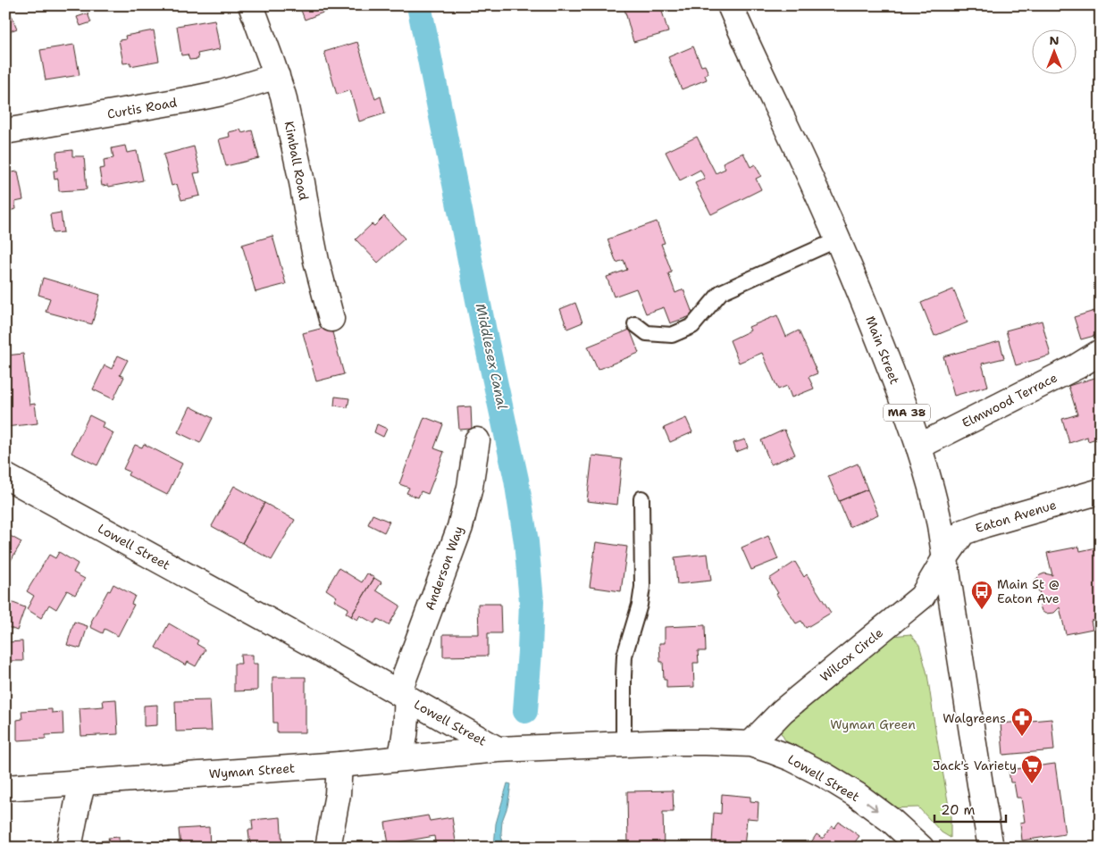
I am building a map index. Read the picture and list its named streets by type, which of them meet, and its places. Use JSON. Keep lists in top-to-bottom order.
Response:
{
  "streets": {
    "street": [
      "Curtis Road",
      "Kimball Road",
      "Main Street",
      "Elmwood Terrace",
      "MA 38",
      "Eaton Avenue",
      "Lowell Street",
      "Anderson Way",
      "Wilcox Circle",
      "Wyman Street"
    ]
  },
  "crossings": [
    ["Curtis Road", "Kimball Road"],
    ["Main Street", "Elmwood Terrace"],
    ["Main Street", "Eaton Avenue"],
    ["Main Street", "Wilcox Circle"],
    ["Eaton Avenue", "Wilcox Circle"],
    ["Lowell Street", "Anderson Way"],
    ["Lowell Street", "Wilcox Circle"],
    ["Lowell Street", "Wyman Street"]
  ],
  "water": ["Middlesex Canal"],
  "parks": ["Wyman Green"],
  "places": {
    "bus stop": ["Main St @ Eaton Ave"],
    "pharmacy": ["Walgreens"],
    "supermarket": ["Jack's Variety"]
  },
  "scale_bar": "20 m",
  "north": "top"
}
